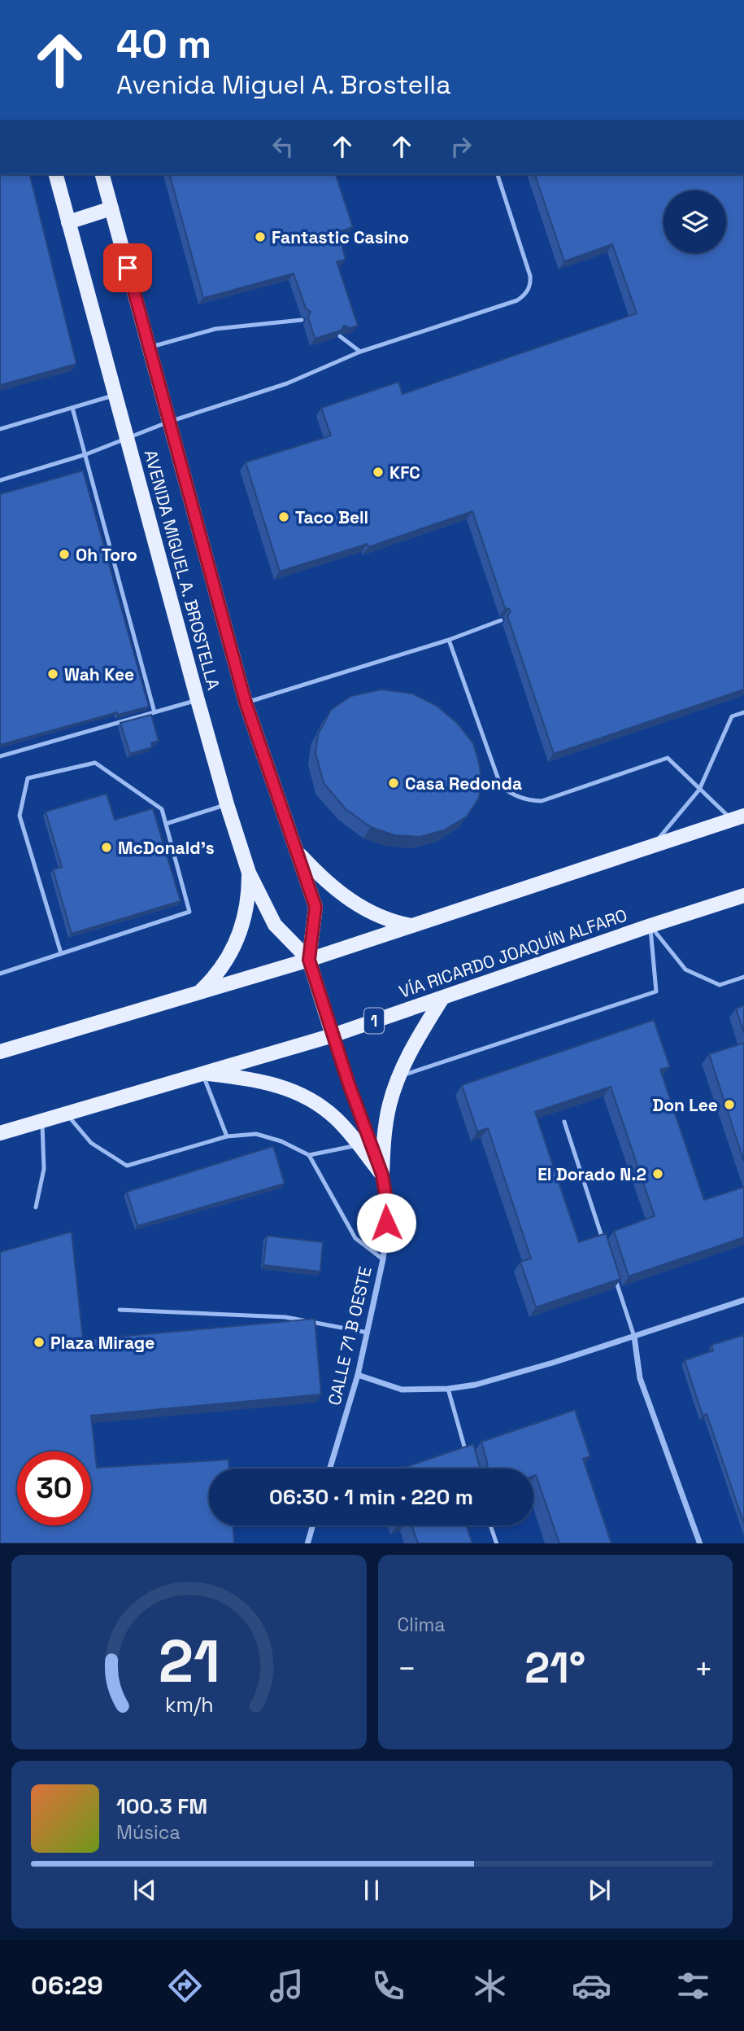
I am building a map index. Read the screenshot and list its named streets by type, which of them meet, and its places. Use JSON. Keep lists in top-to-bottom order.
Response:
{
  "streets": {
    "main road": ["AVENIDA MIGUEL A. BROSTELLA", "VÍA RICARDO JOAQUÍN ALFARO", "1"],
    "street": ["CALLE 71 B OESTE"]
  },
  "crossings": [
    ["AVENIDA MIGUEL A. BROSTELLA", "VÍA RICARDO JOAQUÍN ALFARO"],
    ["AVENIDA MIGUEL A. BROSTELLA", "CALLE 71 B OESTE"],
    ["VÍA RICARDO JOAQUÍN ALFARO", "CALLE 71 B OESTE"]
  ],
  "places": [
    "Fantastic Casino",
    "KFC",
    "Taco Bell",
    "Oh Toro",
    "Wah Kee",
    "Casa Redonda",
    "McDonald's",
    "Don Lee",
    "El Dorado N.2",
    "Plaza Mirage"
  ],
  "page": {
    "turn": ["40 m", "Avenida Miguel A. Brostella"],
    "limit": "30",
    "trip": "06:30 · 1 min · 220 m",
    "tile": "Clima",
    "heat": ["−", "21°", "+"],
    "song": ["100.3 FM", "Música"],
    "tabs": "06:29",
    "gauge": ["21", "km/h"]
  }
}
